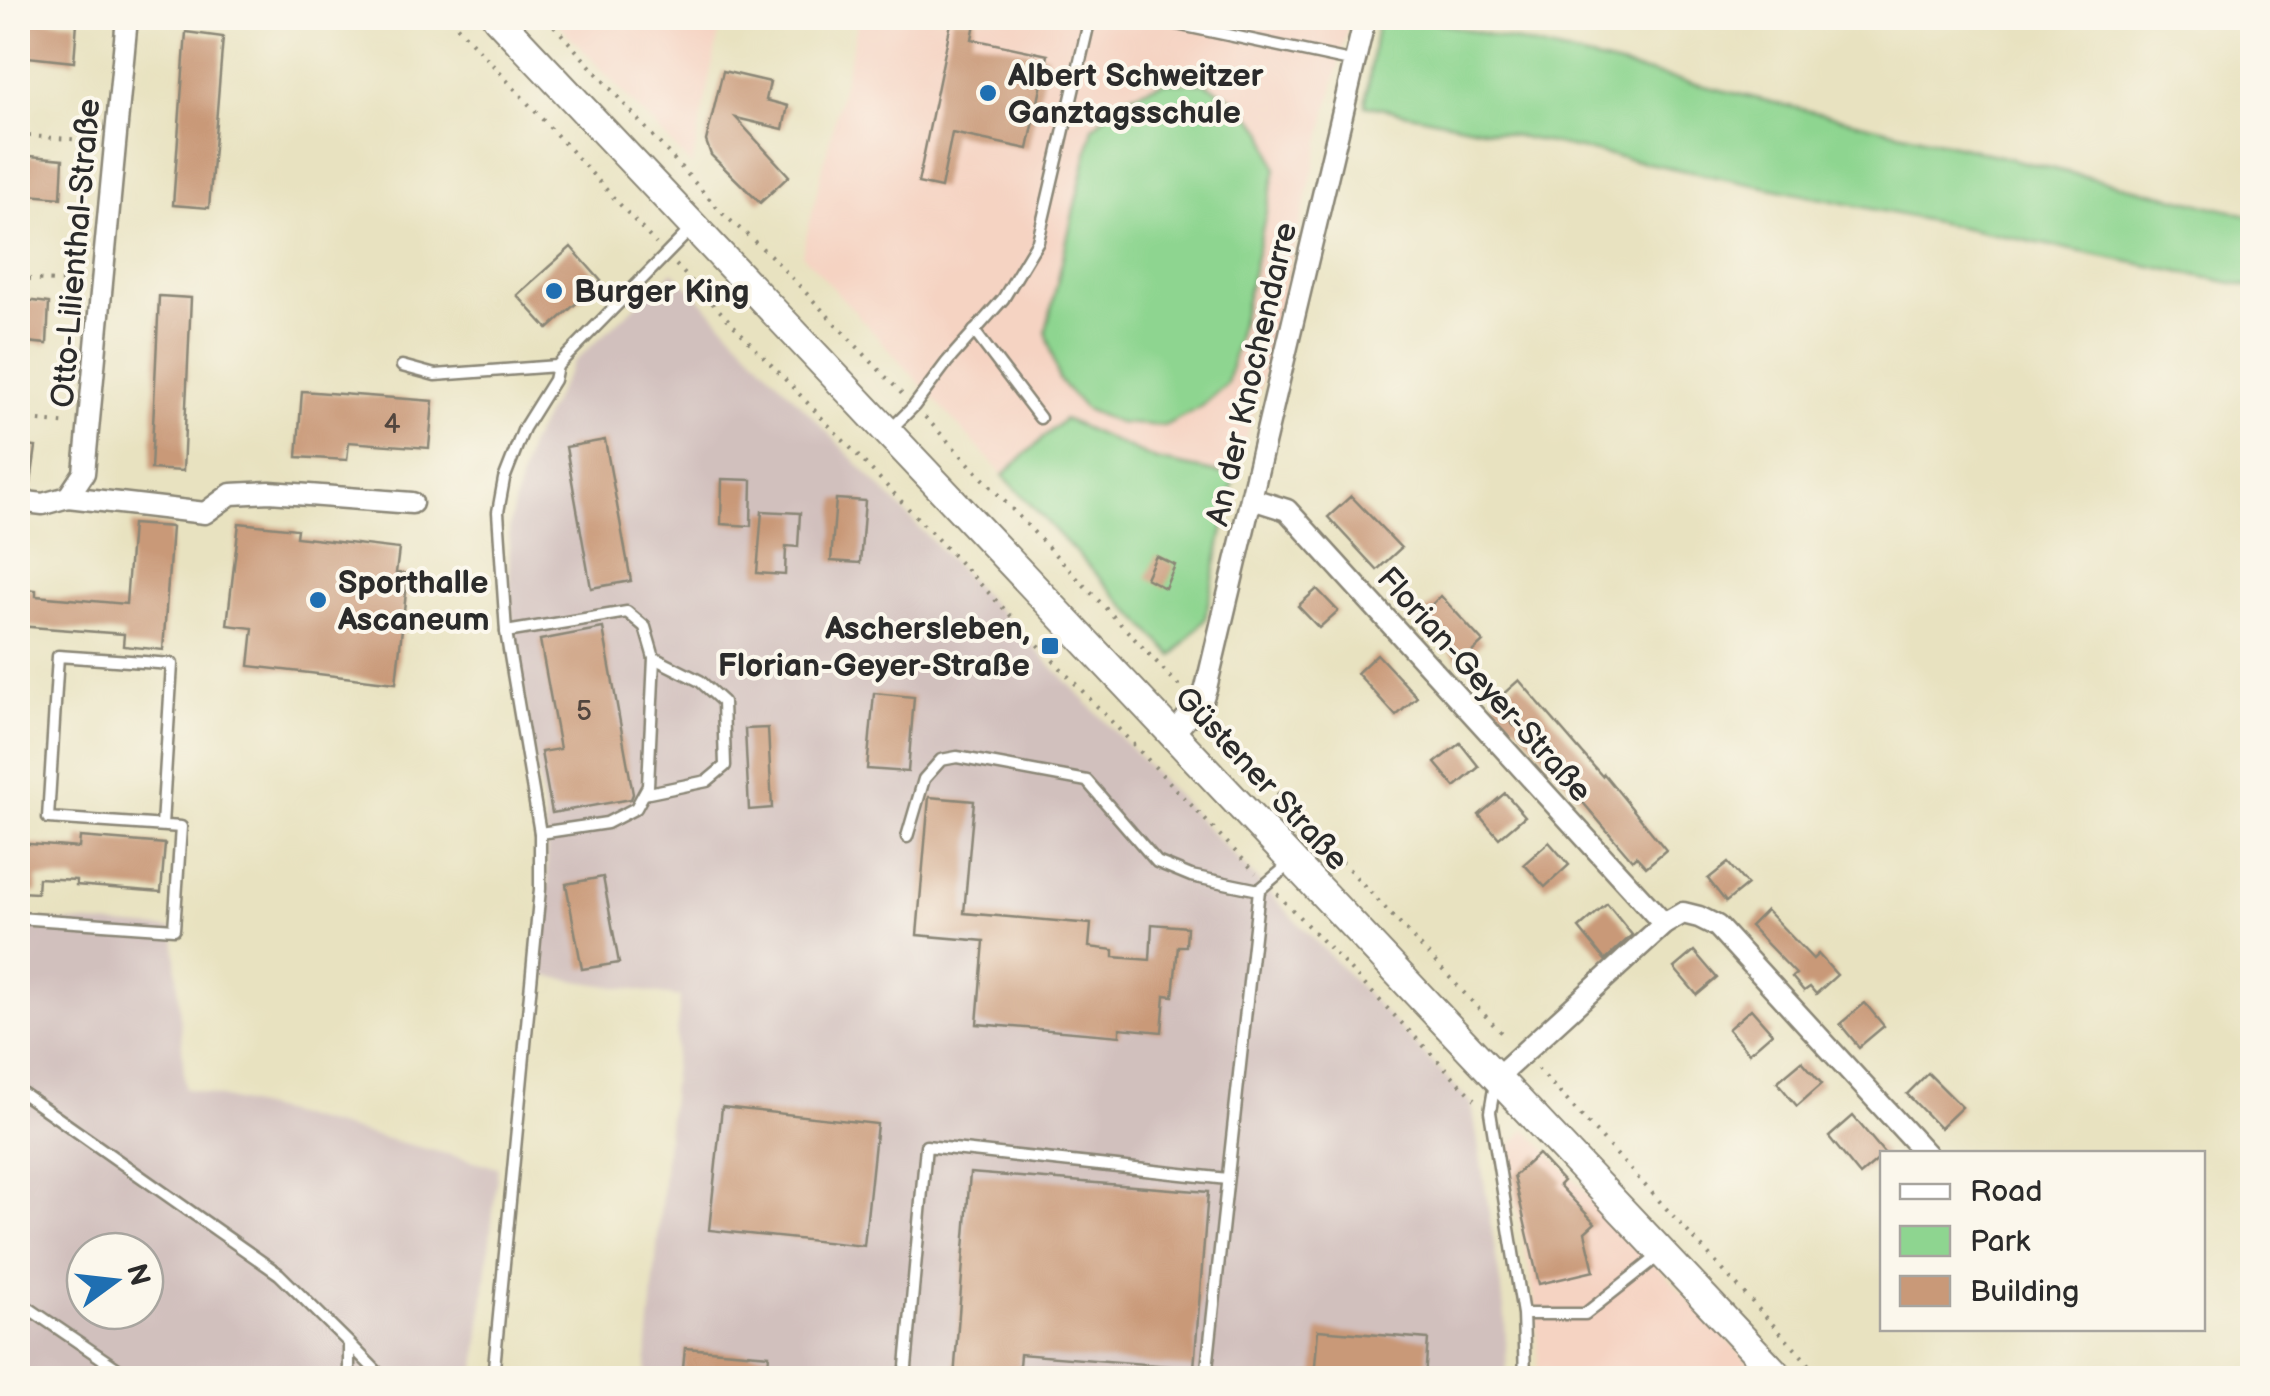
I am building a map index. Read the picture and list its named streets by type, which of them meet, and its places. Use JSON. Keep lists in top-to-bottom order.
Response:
{
  "streets": {
    "main road": ["Güstener Straße"],
    "street": ["Otto-Lilienthal-Straße", "An der Knochendarre", "Florian-Geyer-Straße"]
  },
  "crossings": [
    ["An der Knochendarre", "Florian-Geyer-Straße"],
    ["An der Knochendarre", "Güstener Straße"]
  ],
  "places": {
    "other": ["Albert Schweitzer Ganztagsschule", "Burger King", "Sporthalle Ascaneum"],
    "transit": ["Aschersleben, Florian-Geyer-Straße"]
  },
  "house_numbers": ["4", "5"],
  "legend": ["Road", "Park", "Building"],
  "north": "right"
}
